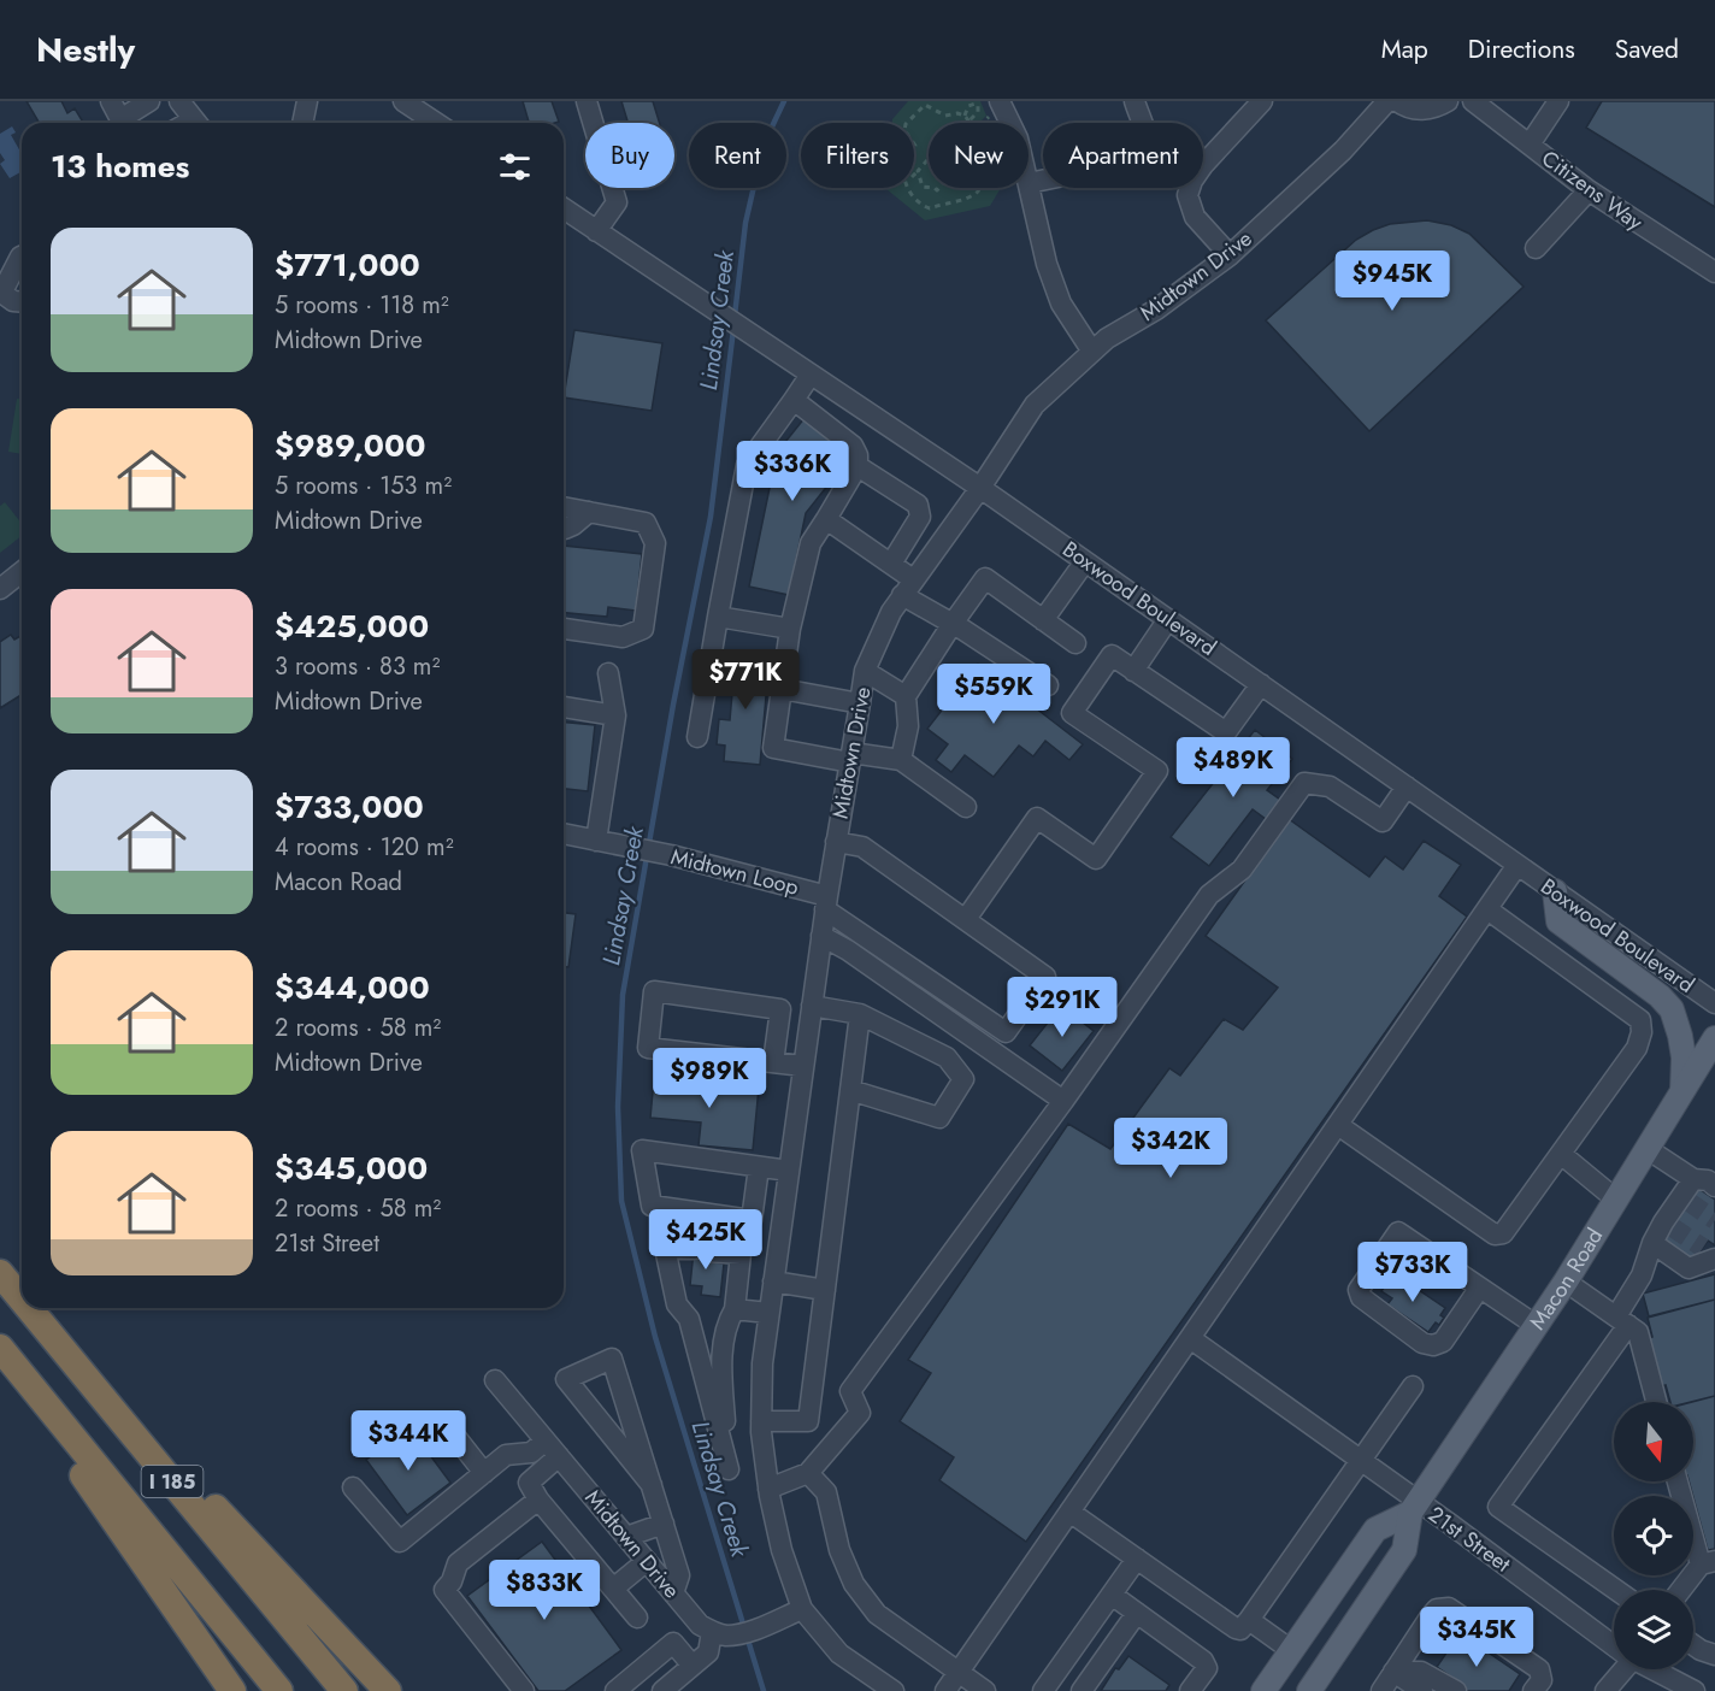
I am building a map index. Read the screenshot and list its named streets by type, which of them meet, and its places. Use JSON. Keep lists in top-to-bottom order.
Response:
{
  "streets": {
    "highway": ["I 185"],
    "main road": ["Macon Road"],
    "street": [
      "Citizens Way",
      "Midtown Drive",
      "Boxwood Boulevard",
      "Midtown Loop",
      "21st Street"
    ]
  },
  "crossings": [
    ["Midtown Drive", "Boxwood Boulevard"],
    ["Midtown Drive", "Midtown Loop"],
    ["Macon Road", "21st Street"]
  ],
  "water": ["Lindsay Creek"],
  "north": "bottom",
  "page": {
    "header": "Nestly",
    "nav": ["Map", "Directions", "Saved"],
    "chip": [
      "Buy",
      "Rent",
      "Filters",
      "New",
      "Apartment"
    ],
    "heading": "13 homes",
    "list": [
      {
        "name": "$771,000",
        "note": "5 rooms · 118 m² · Midtown Drive"
      },
      {
        "name": "$989,000",
        "note": "5 rooms · 153 m² · Midtown Drive"
      },
      {
        "name": "$425,000",
        "note": "3 rooms · 83 m² · Midtown Drive"
      },
      {
        "name": "$733,000",
        "note": "4 rooms · 120 m² · Macon Road"
      },
      {
        "name": "$344,000",
        "note": "2 rooms · 58 m² · Midtown Drive"
      },
      {
        "name": "$345,000",
        "note": "2 rooms · 58 m² · 21st Street"
      }
    ],
    "price": [
      "$945K",
      "$336K",
      "$771K",
      "$559K",
      "$489K",
      "$291K",
      "$989K",
      "$342K",
      "$425K",
      "$733K",
      "$344K",
      "$833K",
      "$345K"
    ]
  }
}
